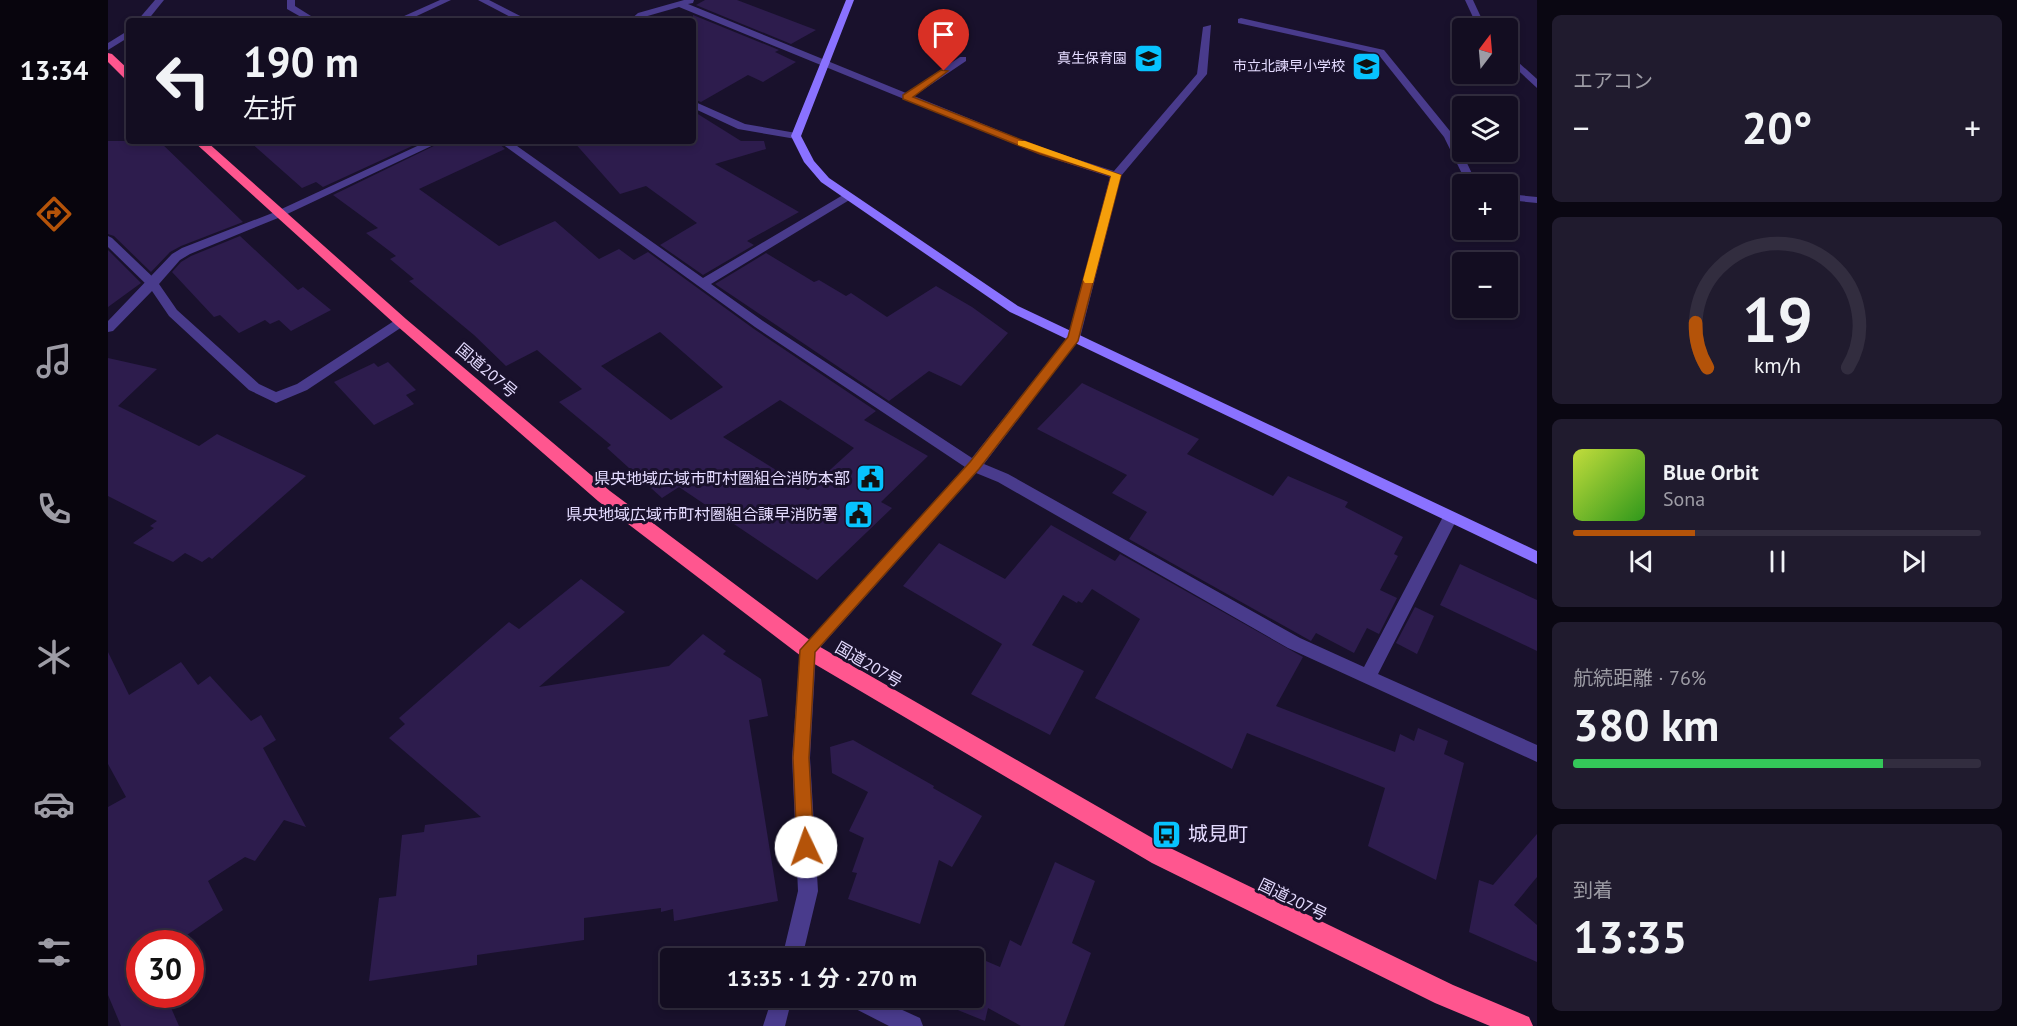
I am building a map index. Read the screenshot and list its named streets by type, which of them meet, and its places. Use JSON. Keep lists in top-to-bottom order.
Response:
{
  "streets": {
    "highway": ["国道207号"]
  },
  "places": {
    "school or university": ["真生保育園", "市立北諫早小学校"],
    "public building": ["県央地域広域市町村圏組合消防本部", "県央地域広域市町村圏組合諌早消防署"],
    "bus stop": ["城見町"]
  },
  "north": "top",
  "page": {
    "tabs": "13:34",
    "tile": [
      "エアコン",
      ["航続距離 · 76%", "380 km"],
      ["到着", "13:35"]
    ],
    "map_buttons": ["+", "−"],
    "turn": ["190 m", "左折"],
    "heat": ["−", "20°", "+"],
    "song": ["Blue Orbit", "Sona"],
    "limit": "30",
    "trip": "13:35 · 1 分 · 270 m",
    "gauge": ["19", "km/h"]
  }
}
